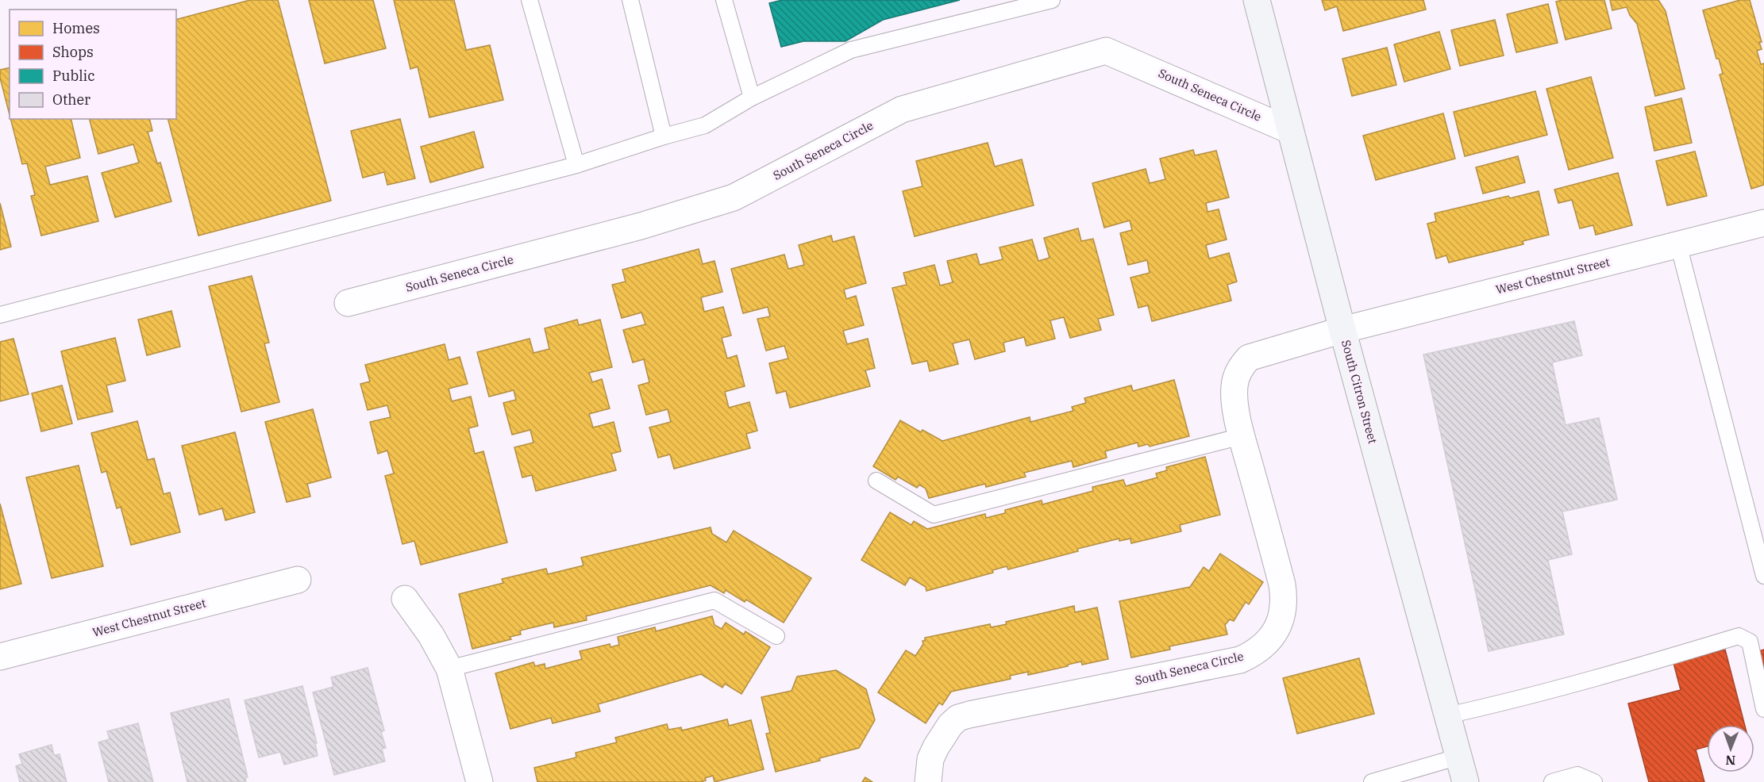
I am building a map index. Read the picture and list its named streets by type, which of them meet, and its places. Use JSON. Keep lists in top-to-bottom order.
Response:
{
  "streets": {
    "street": ["South Seneca Circle", "West Chestnut Street", "South Citron Street"]
  },
  "crossings": [
    ["South Seneca Circle", "West Chestnut Street"],
    ["South Seneca Circle", "South Citron Street"],
    ["West Chestnut Street", "South Citron Street"]
  ],
  "legend": [
    "Homes",
    "Shops",
    "Public",
    "Other"
  ],
  "north": "bottom"
}
